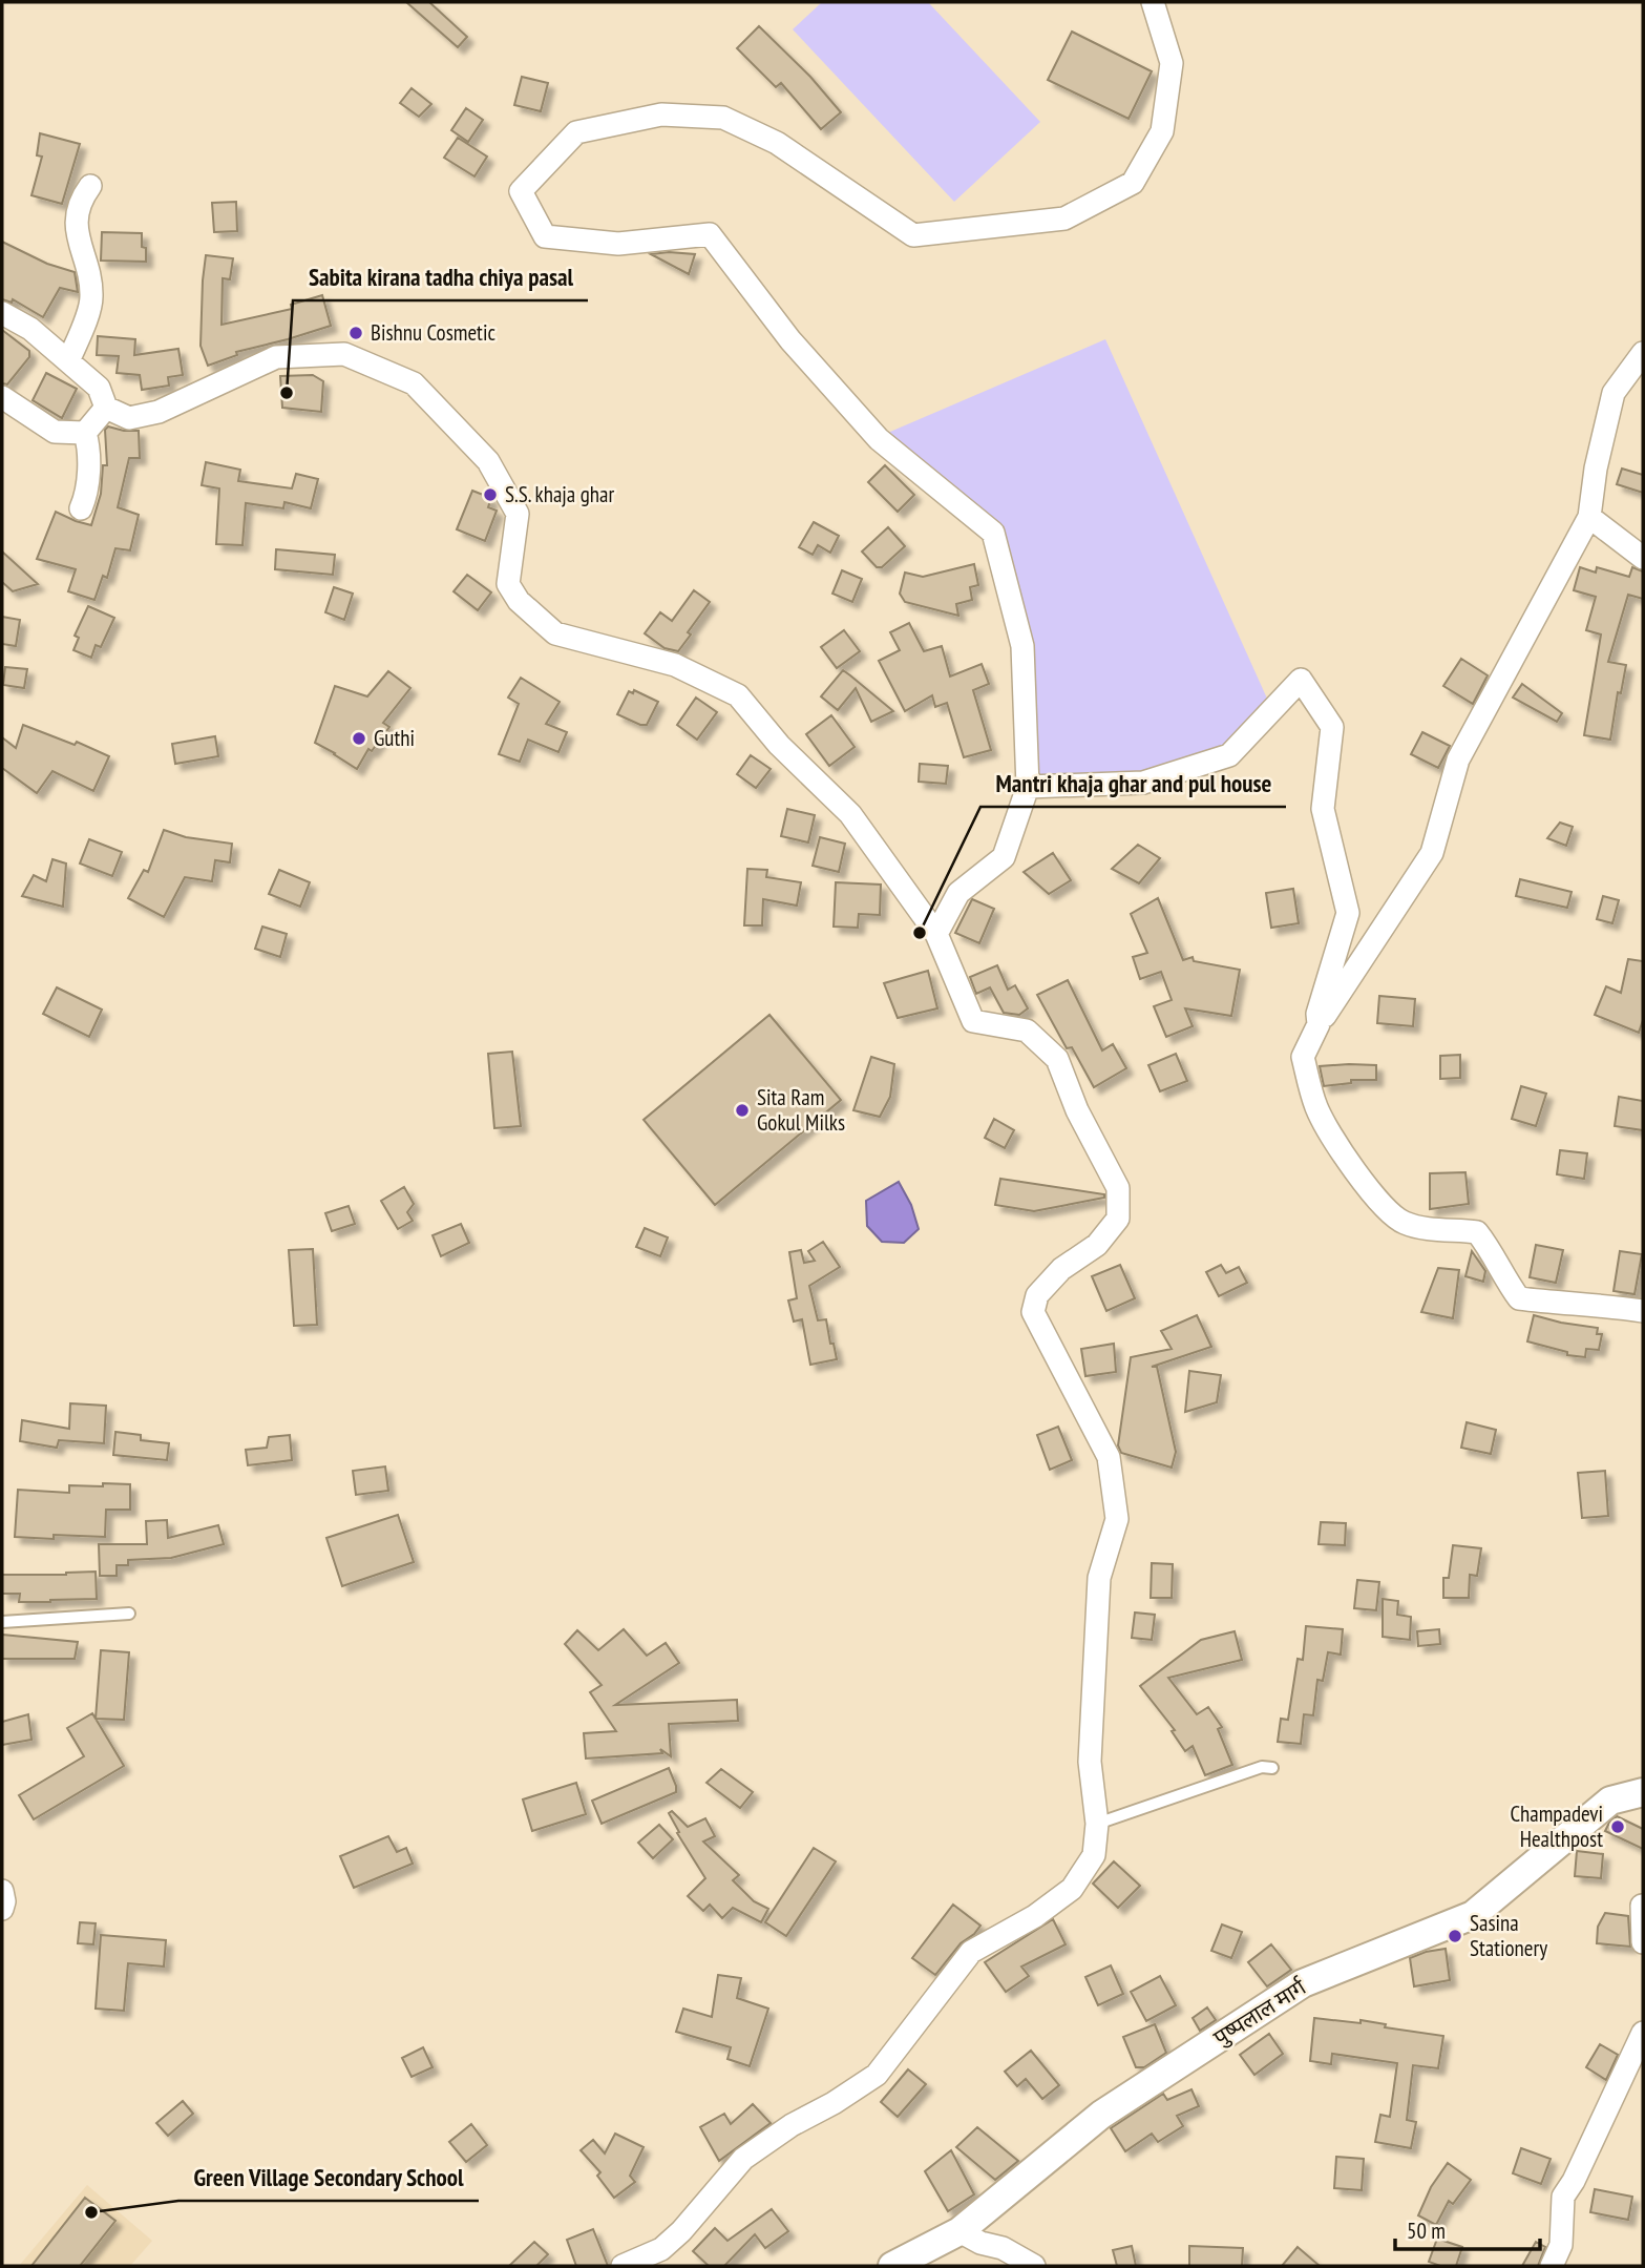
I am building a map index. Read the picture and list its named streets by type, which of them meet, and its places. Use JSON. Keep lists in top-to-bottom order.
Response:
{
  "streets": {
    "street": ["पुष्पलाल मार्ग"]
  },
  "places": [
    "Bishnu Cosmetic",
    "Sabita kirana tadha chiya pasal",
    "S.S. khaja ghar",
    "Guthi",
    "Mantri khaja ghar and pul house",
    "Sita Ram Gokul Milks",
    "Champadevi Healthpost",
    "Sasina Stationery",
    "Green Village Secondary School"
  ],
  "scale_bar": "50 m"
}
